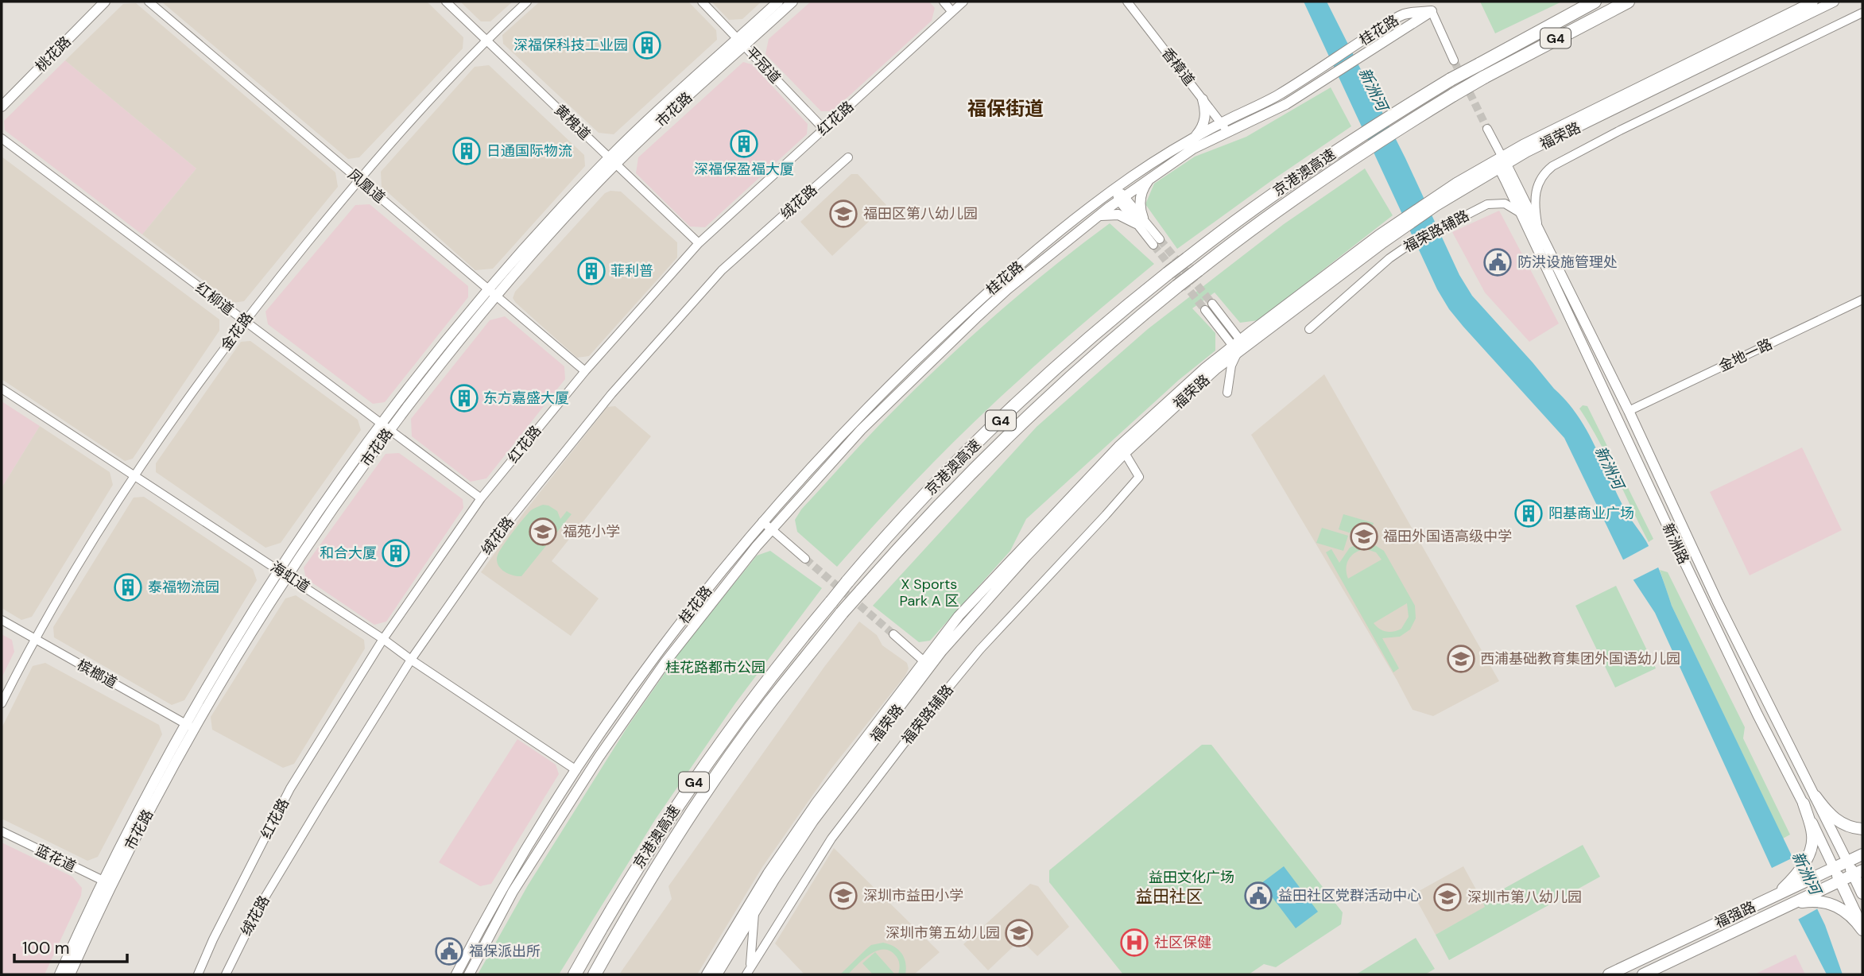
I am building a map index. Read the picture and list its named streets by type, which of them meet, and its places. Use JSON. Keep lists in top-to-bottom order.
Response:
{
  "streets": {
    "highway": ["G4", "京港澳高速"],
    "main road": [
      "桂花路",
      "桃花路",
      "市花路",
      "福荣路",
      "新洲路",
      "福强路"
    ],
    "street": [
      "平冠道",
      "香樟道",
      "红花路",
      "黄槐道",
      "凤凰道",
      "绒花路",
      "福荣路辅路",
      "红柳道",
      "金花路",
      "金地一路",
      "海虹道",
      "槟榔道",
      "蓝花道"
    ]
  },
  "crossings": [
    ["桂花路", "香樟道"],
    ["桂花路", "海虹道"],
    ["平冠道", "市花路"],
    ["平冠道", "红花路"],
    ["市花路", "黄槐道"],
    ["市花路", "凤凰道"],
    ["市花路", "红柳道"],
    ["市花路", "海虹道"],
    ["市花路", "槟榔道"],
    ["市花路", "蓝花道"],
    ["红花路", "黄槐道"],
    ["红花路", "凤凰道"],
    ["红花路", "红柳道"],
    ["红花路", "海虹道"],
    ["黄槐道", "金花路"],
    ["福荣路", "福荣路辅路"],
    ["福荣路", "新洲路"],
    ["凤凰道", "金花路"],
    ["绒花路", "海虹道"],
    ["福荣路辅路", "新洲路"],
    ["红柳道", "金花路"],
    ["金花路", "海虹道"],
    ["金花路", "槟榔道"],
    ["金地一路", "新洲路"],
    ["新洲路", "福强路"]
  ],
  "districts": ["福保街道", "益田社区"],
  "water": ["新洲河"],
  "parks": ["X Sports Park A 区", "桂花路都市公园", "益田文化广场"],
  "places": {
    "building": [
      "深福保科技工业园",
      "深福保盈福大厦",
      "日通国际物流",
      "菲利普",
      "东方嘉盛大厦",
      "阳基商业广场",
      "和合大厦",
      "泰福物流园"
    ],
    "school or university": [
      "福田区第八幼儿园",
      "福苑小学",
      "福田外国语高级中学",
      "西浦基础教育集团外国语幼儿园",
      "深圳市益田小学",
      "深圳市第八幼儿园",
      "深圳市第五幼儿园"
    ],
    "public building": ["防洪设施管理处", "益田社区党群活动中心", "福保派出所"],
    "hospital": ["社区保健"]
  },
  "scale_bar": "100 m"
}
